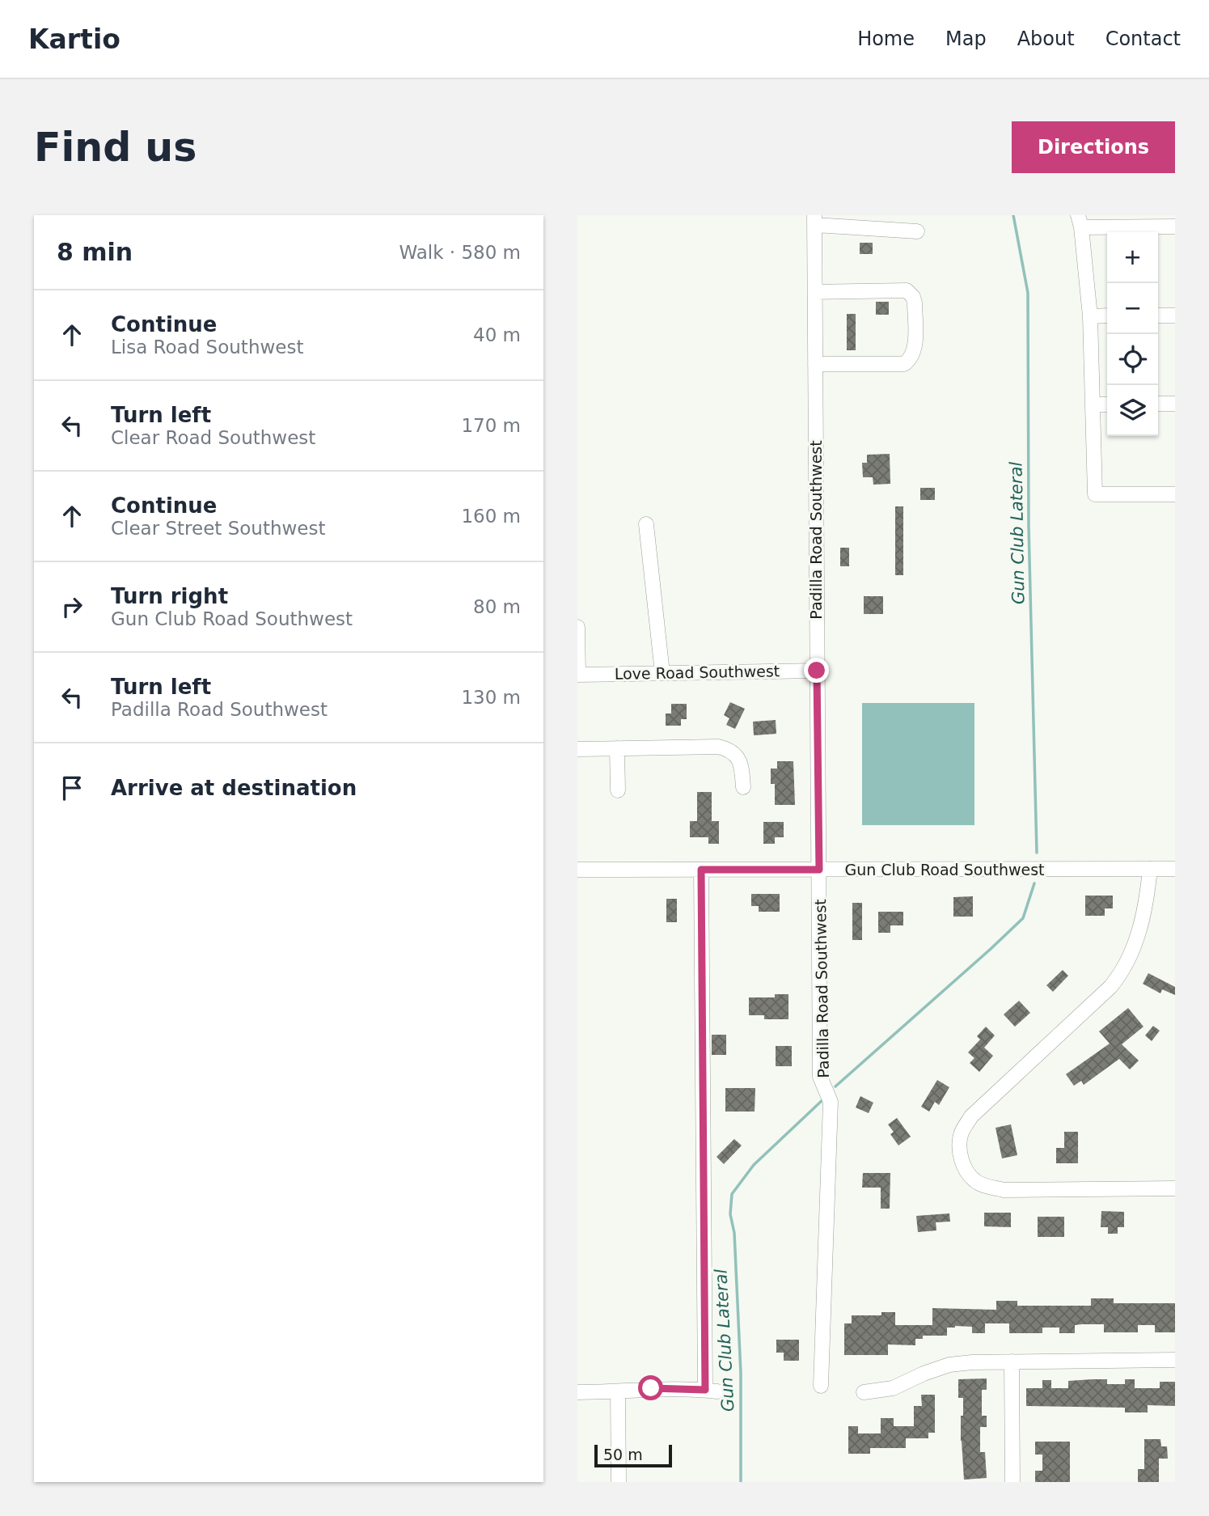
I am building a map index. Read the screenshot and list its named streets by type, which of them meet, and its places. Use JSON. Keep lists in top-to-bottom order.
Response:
{
  "streets": {
    "street": ["Padilla Road Southwest", "Love Road Southwest", "Gun Club Road Southwest"]
  },
  "crossings": [
    ["Padilla Road Southwest", "Love Road Southwest"],
    ["Padilla Road Southwest", "Gun Club Road Southwest"]
  ],
  "water": ["Gun Club Lateral"],
  "scale_bar": "50 m",
  "page": {
    "header": "Kartio",
    "nav": [
      "Home",
      "Map",
      "About",
      "Contact"
    ],
    "buttons": "Directions",
    "title": "Find us",
    "heading": ["8 min", "Walk · 580 m"],
    "map_buttons": ["+", "−"],
    "list": [
      ["Continue", "Lisa Road Southwest", "40 m"],
      ["Turn left", "Clear Road Southwest", "170 m"],
      ["Continue", "Clear Street Southwest", "160 m"],
      ["Turn right", "Gun Club Road Southwest", "80 m"],
      ["Turn left", "Padilla Road Southwest", "130 m"],
      "Arrive at destination"
    ],
    "scale": "50 m"
  }
}
